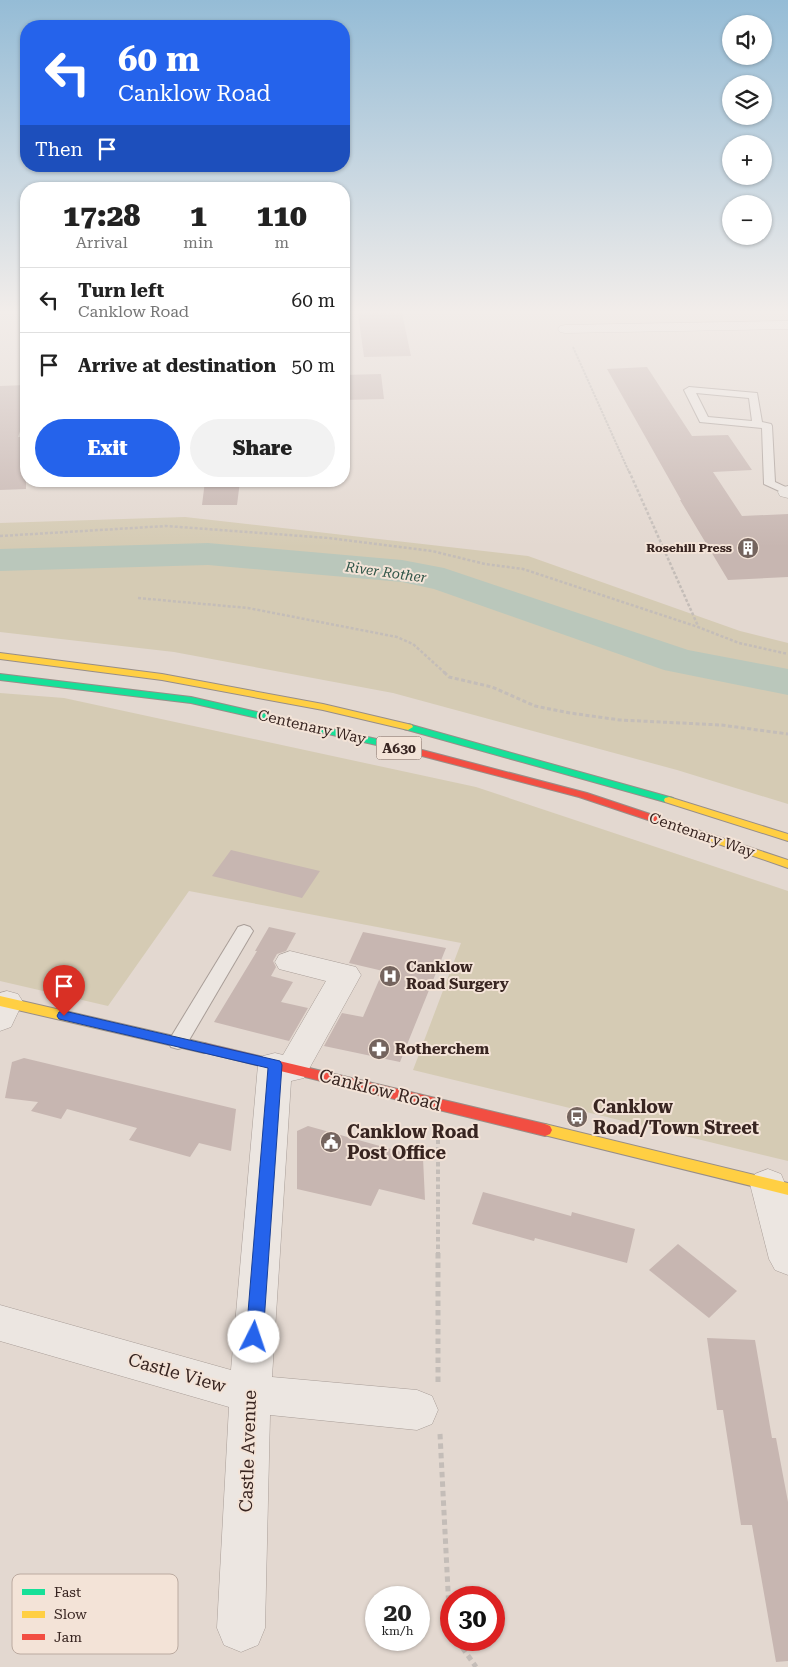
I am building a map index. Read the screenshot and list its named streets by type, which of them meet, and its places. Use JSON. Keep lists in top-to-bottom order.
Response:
{
  "streets": {
    "main road": ["Centenary Way", "A630", "Canklow Road"],
    "street": ["Castle View", "Castle Avenue"]
  },
  "crossings": [
    ["Canklow Road", "Castle Avenue"],
    ["Castle View", "Castle Avenue"]
  ],
  "water": ["River Rother"],
  "places": {
    "building": ["Rosehill Press"],
    "hospital": ["Canklow Road Surgery"],
    "pharmacy": ["Rotherchem"],
    "bus stop": ["Canklow Road/Town Street"],
    "public building": ["Canklow Road Post Office"]
  },
  "legend": ["Fast", "Slow", "Jam"],
  "page": {
    "map_buttons": ["+", "−"],
    "turn": ["60 m", "Canklow Road"],
    "then": "Then",
    "eta": [
      "17:28",
      "Arrival",
      "1",
      "min",
      "110",
      "m"
    ],
    "list": [
      {
        "name": "Turn left",
        "note": "Canklow Road",
        "value": "60 m"
      },
      {
        "name": "Arrive at destination",
        "value": "50 m"
      }
    ],
    "buttons": ["Exit", "Share"],
    "speed": "20 km/h",
    "limit": "30"
  }
}
